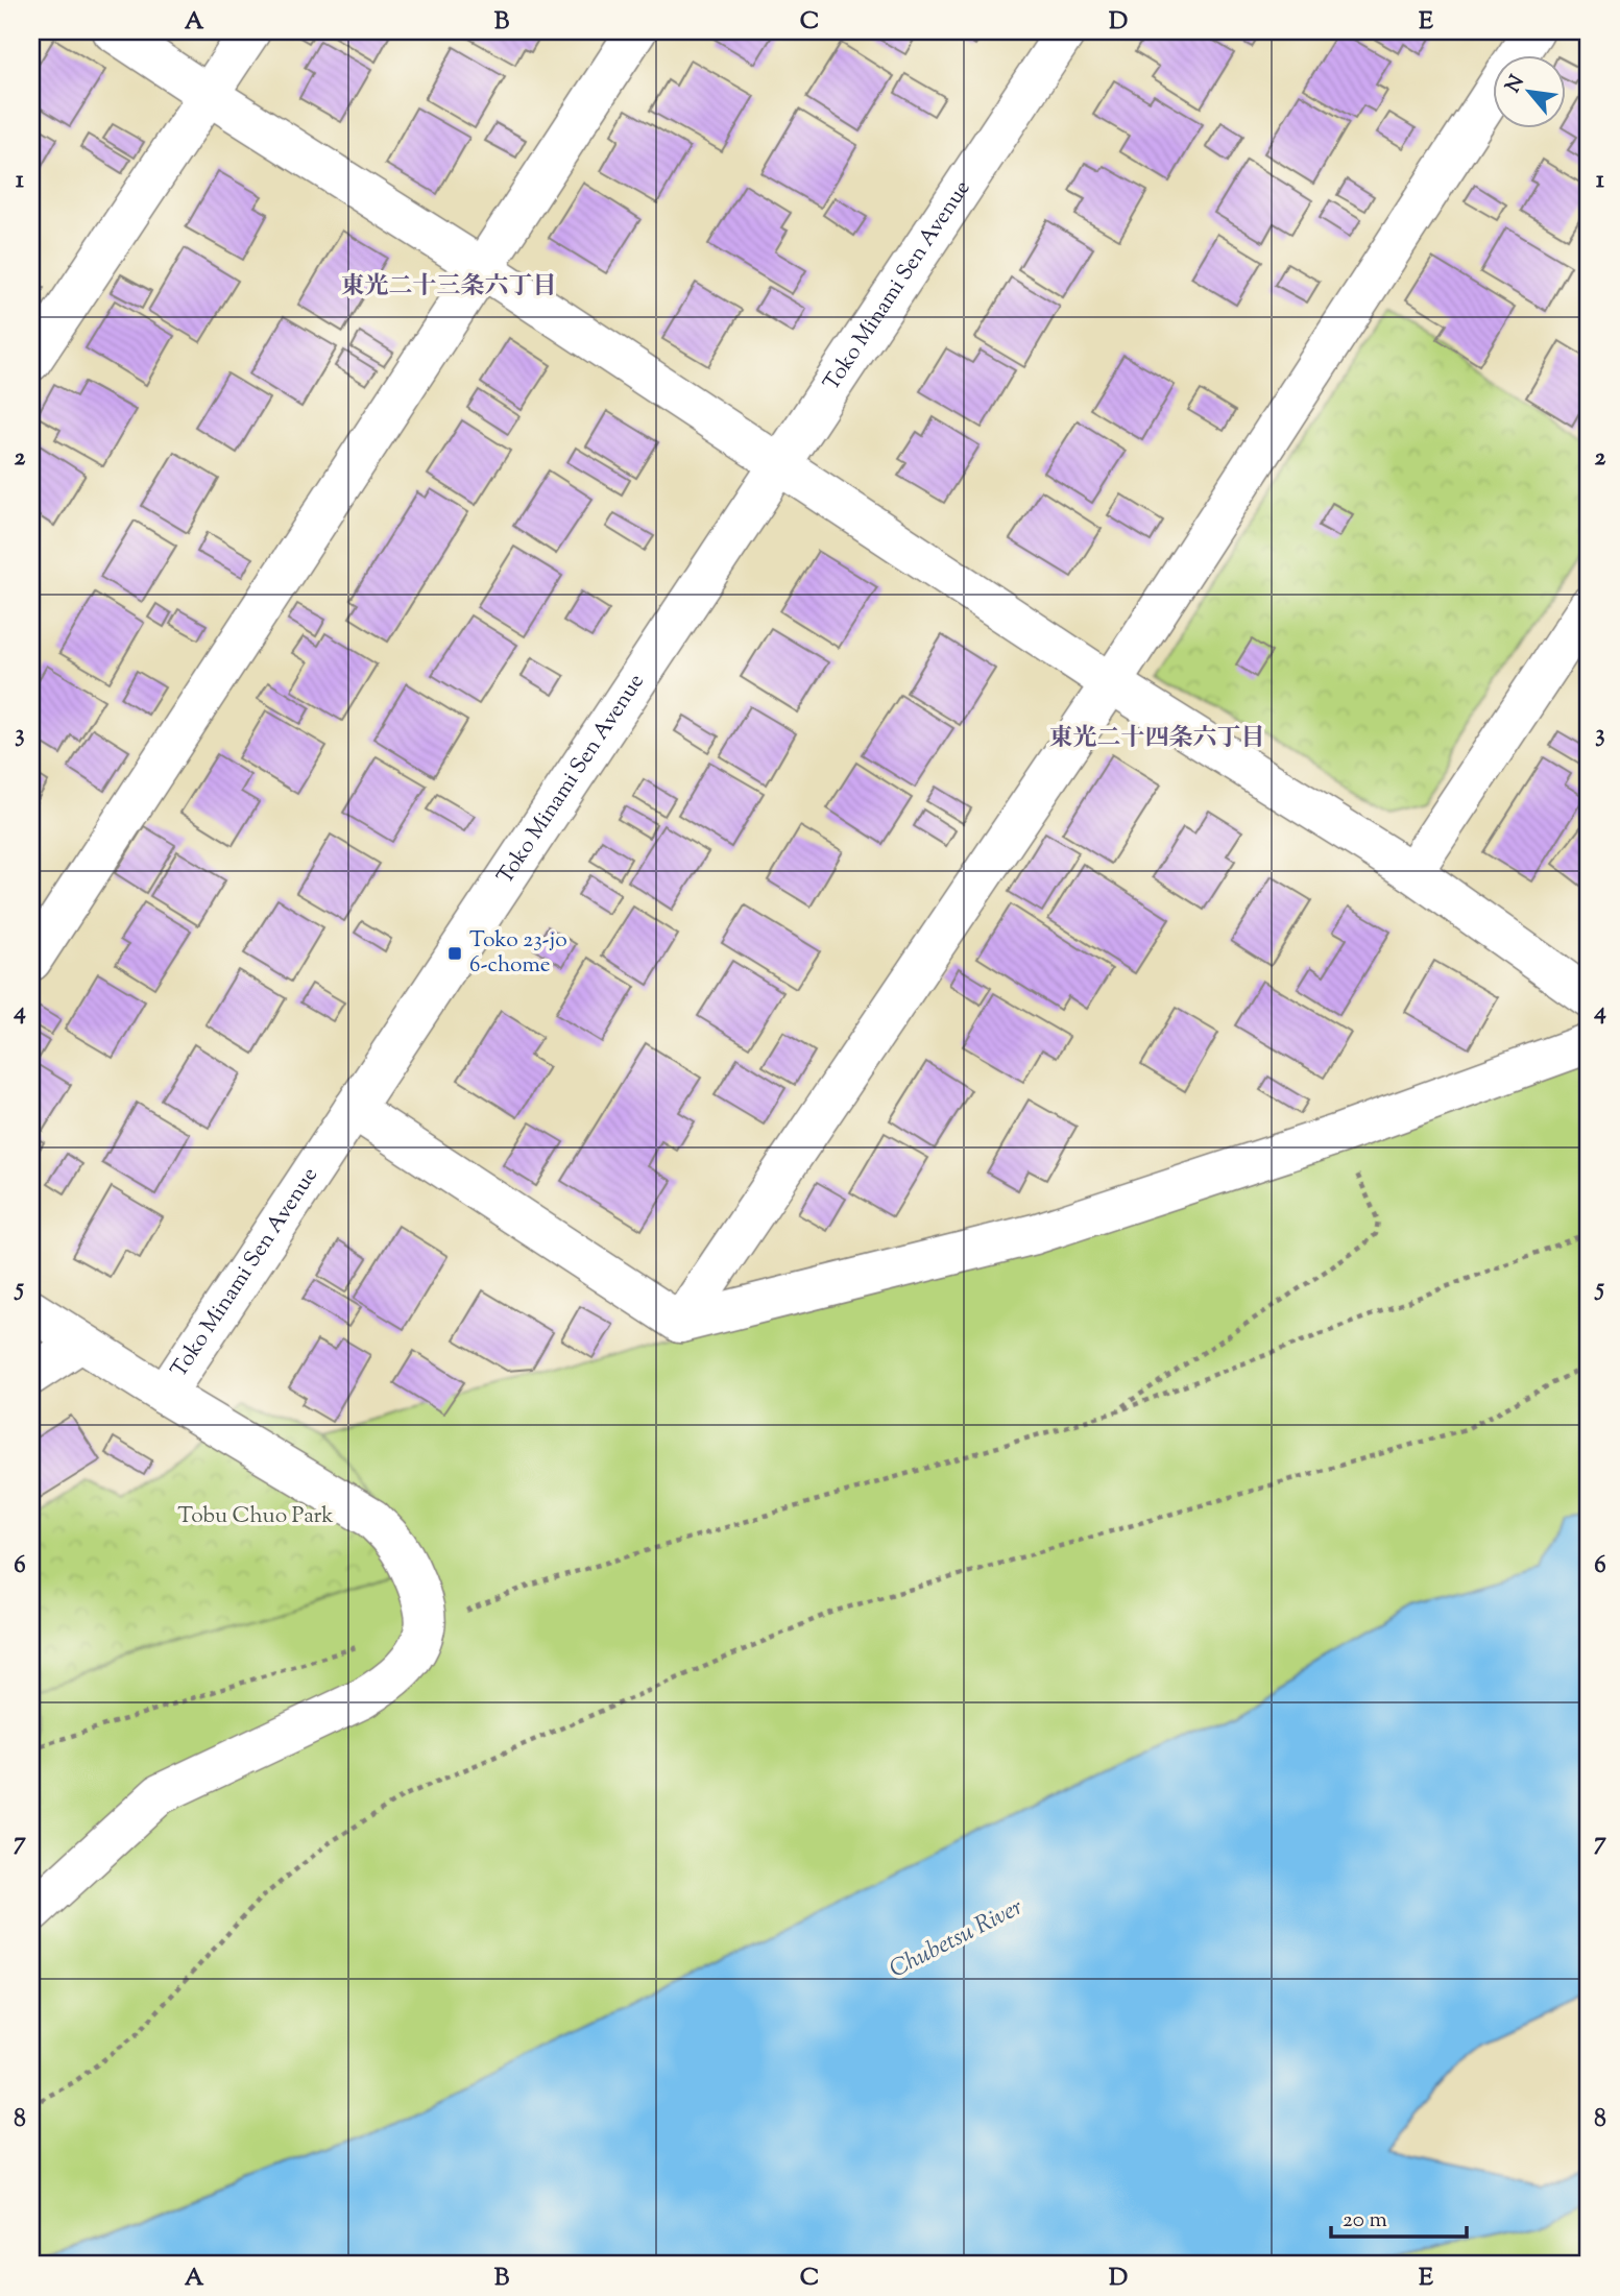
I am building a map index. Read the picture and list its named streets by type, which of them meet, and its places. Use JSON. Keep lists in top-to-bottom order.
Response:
{
  "streets": {
    "street": ["Toko Minami Sen Avenue"]
  },
  "districts": ["東光二十三条六丁目", "東光二十四条六丁目"],
  "water": ["Chubetsu River"],
  "parks": ["Tobu Chuo Park"],
  "places": {
    "transit": ["Toko 23-jo 6-chome"]
  },
  "scale_bar": "20 m",
  "north": "top left",
  "grid": {
    "columns": [
      "A",
      "B",
      "C",
      "D",
      "E"
    ],
    "rows": [
      "1",
      "2",
      "3",
      "4",
      "5",
      "6",
      "7",
      "8"
    ]
  }
}
